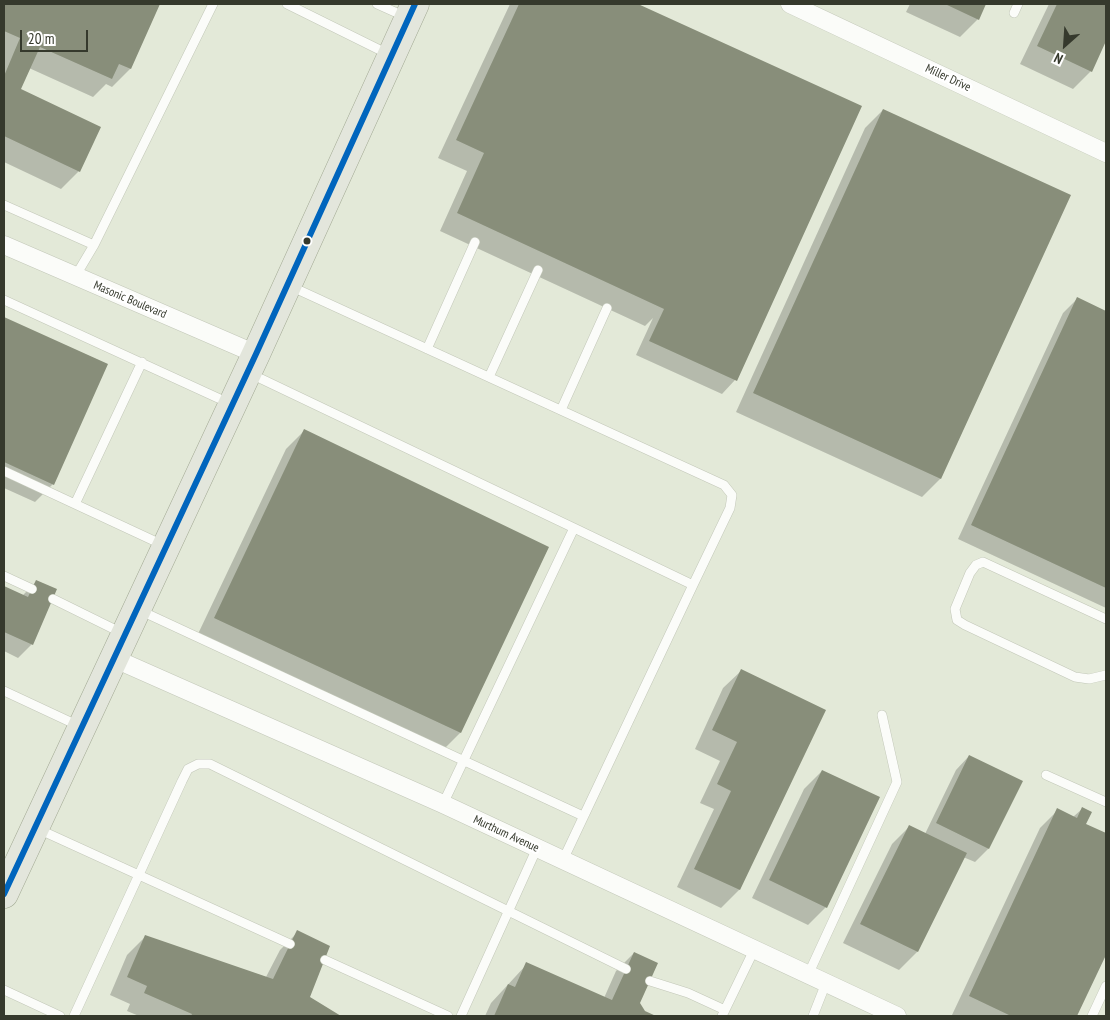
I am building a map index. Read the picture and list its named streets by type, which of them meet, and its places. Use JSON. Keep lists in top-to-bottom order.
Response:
{
  "streets": {
    "street": ["Miller Drive", "Masonic Boulevard", "Murthum Avenue"]
  },
  "scale_bar": "20 m",
  "north": "bottom left"
}
